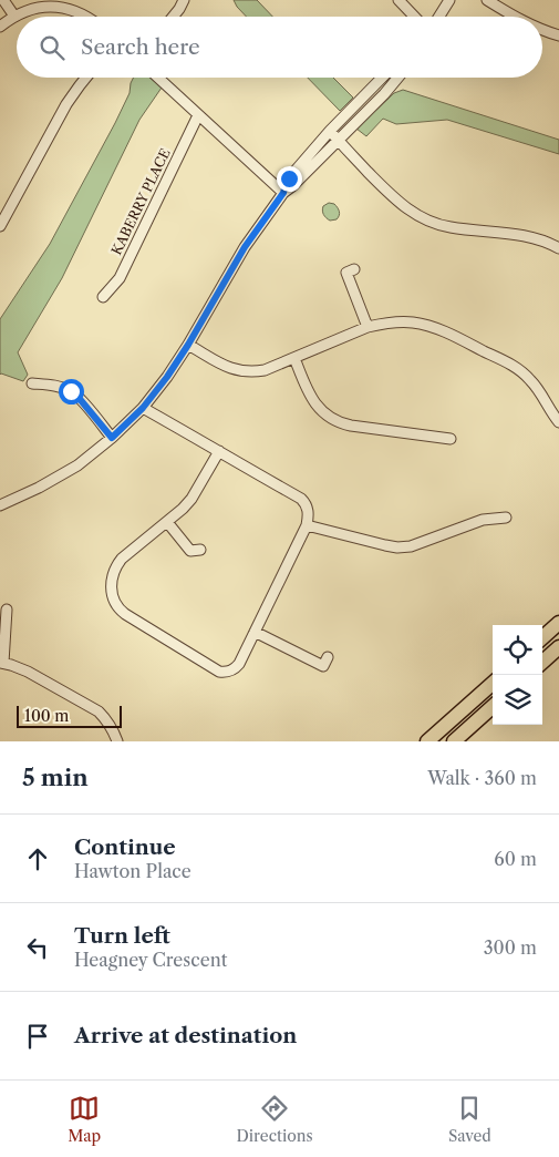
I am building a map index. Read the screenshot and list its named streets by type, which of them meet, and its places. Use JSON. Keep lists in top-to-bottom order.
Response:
{
  "streets": {
    "street": ["KABERRY PLACE"]
  },
  "scale_bar": "100 m",
  "page": {
    "search": "Search here",
    "scale": "100 m",
    "heading": ["5 min", "Walk · 360 m"],
    "list": [
      ["Continue", "Hawton Place", "60 m"],
      ["Turn left", "Heagney Crescent", "300 m"],
      "Arrive at destination"
    ],
    "nav": ["Map", "Directions", "Saved"]
  }
}
